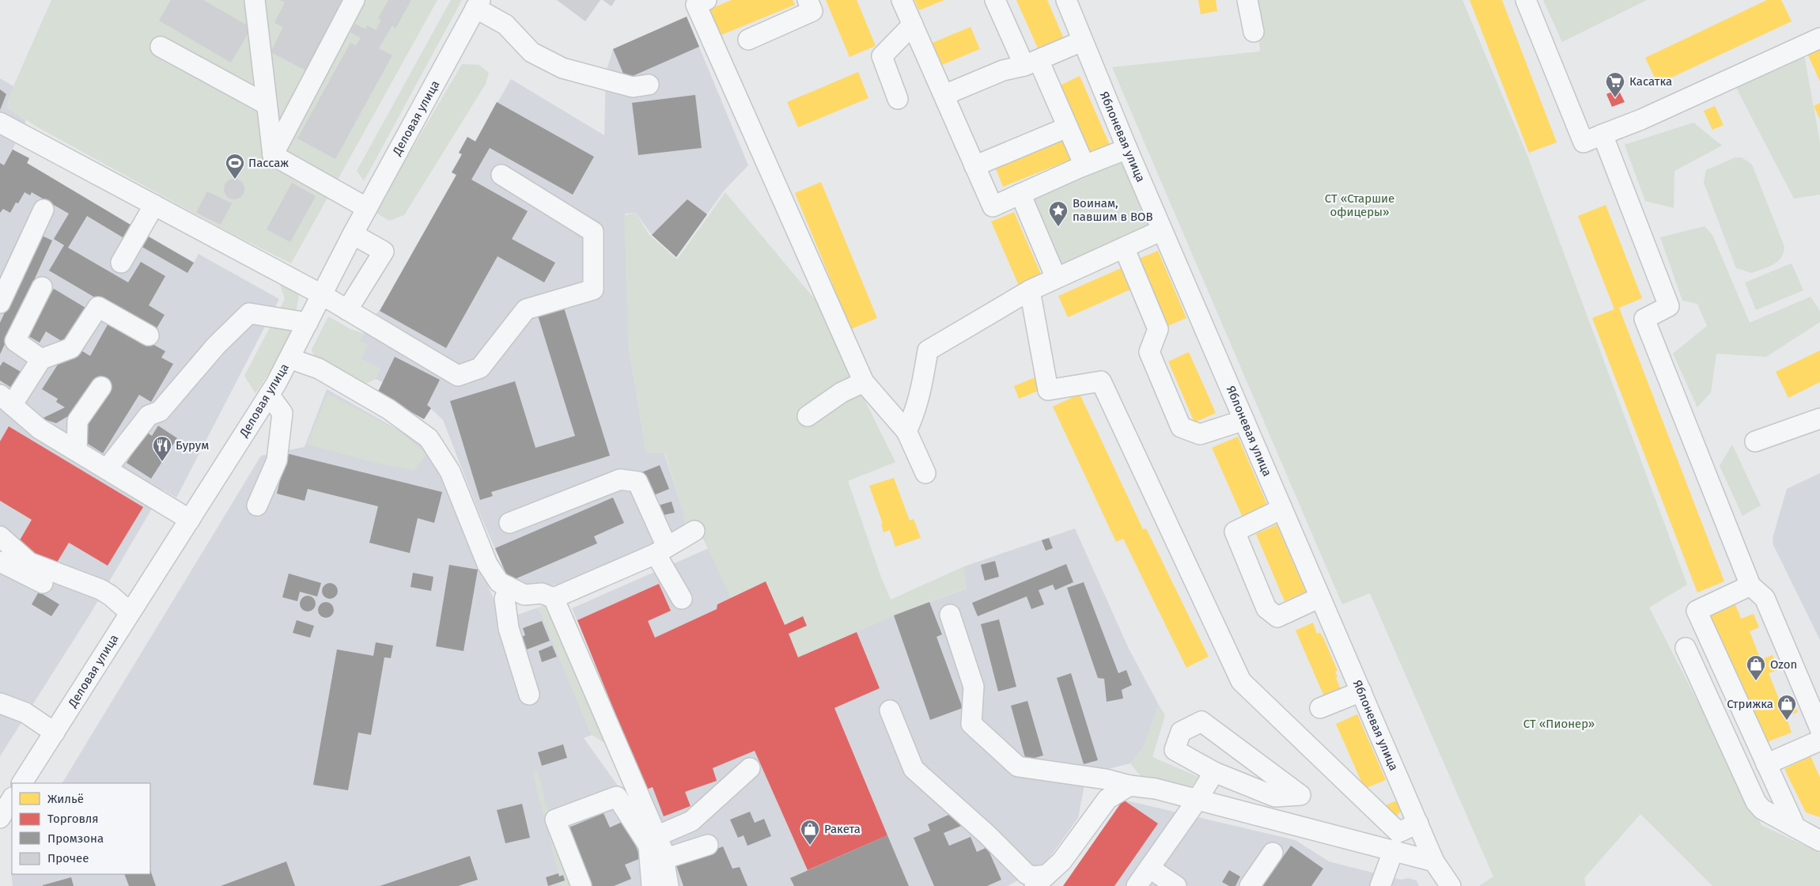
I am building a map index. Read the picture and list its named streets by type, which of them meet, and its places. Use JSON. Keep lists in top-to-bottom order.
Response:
{
  "streets": {
    "street": ["Деловая улица", "Яблоневая улица"]
  },
  "parks": ["СТ «Старшие офицеры»", "СТ «Пионер»"],
  "places": {
    "supermarket": ["Касатка"],
    "sports": ["Пассаж"],
    "place": ["Воинам, павшим в ВОВ"],
    "restaurant": ["Бурум"],
    "shop": ["Ozon", "Стрижка", "Ракета"]
  },
  "legend": [
    "Жильё",
    "Торговля",
    "Промзона",
    "Прочее"
  ]
}
